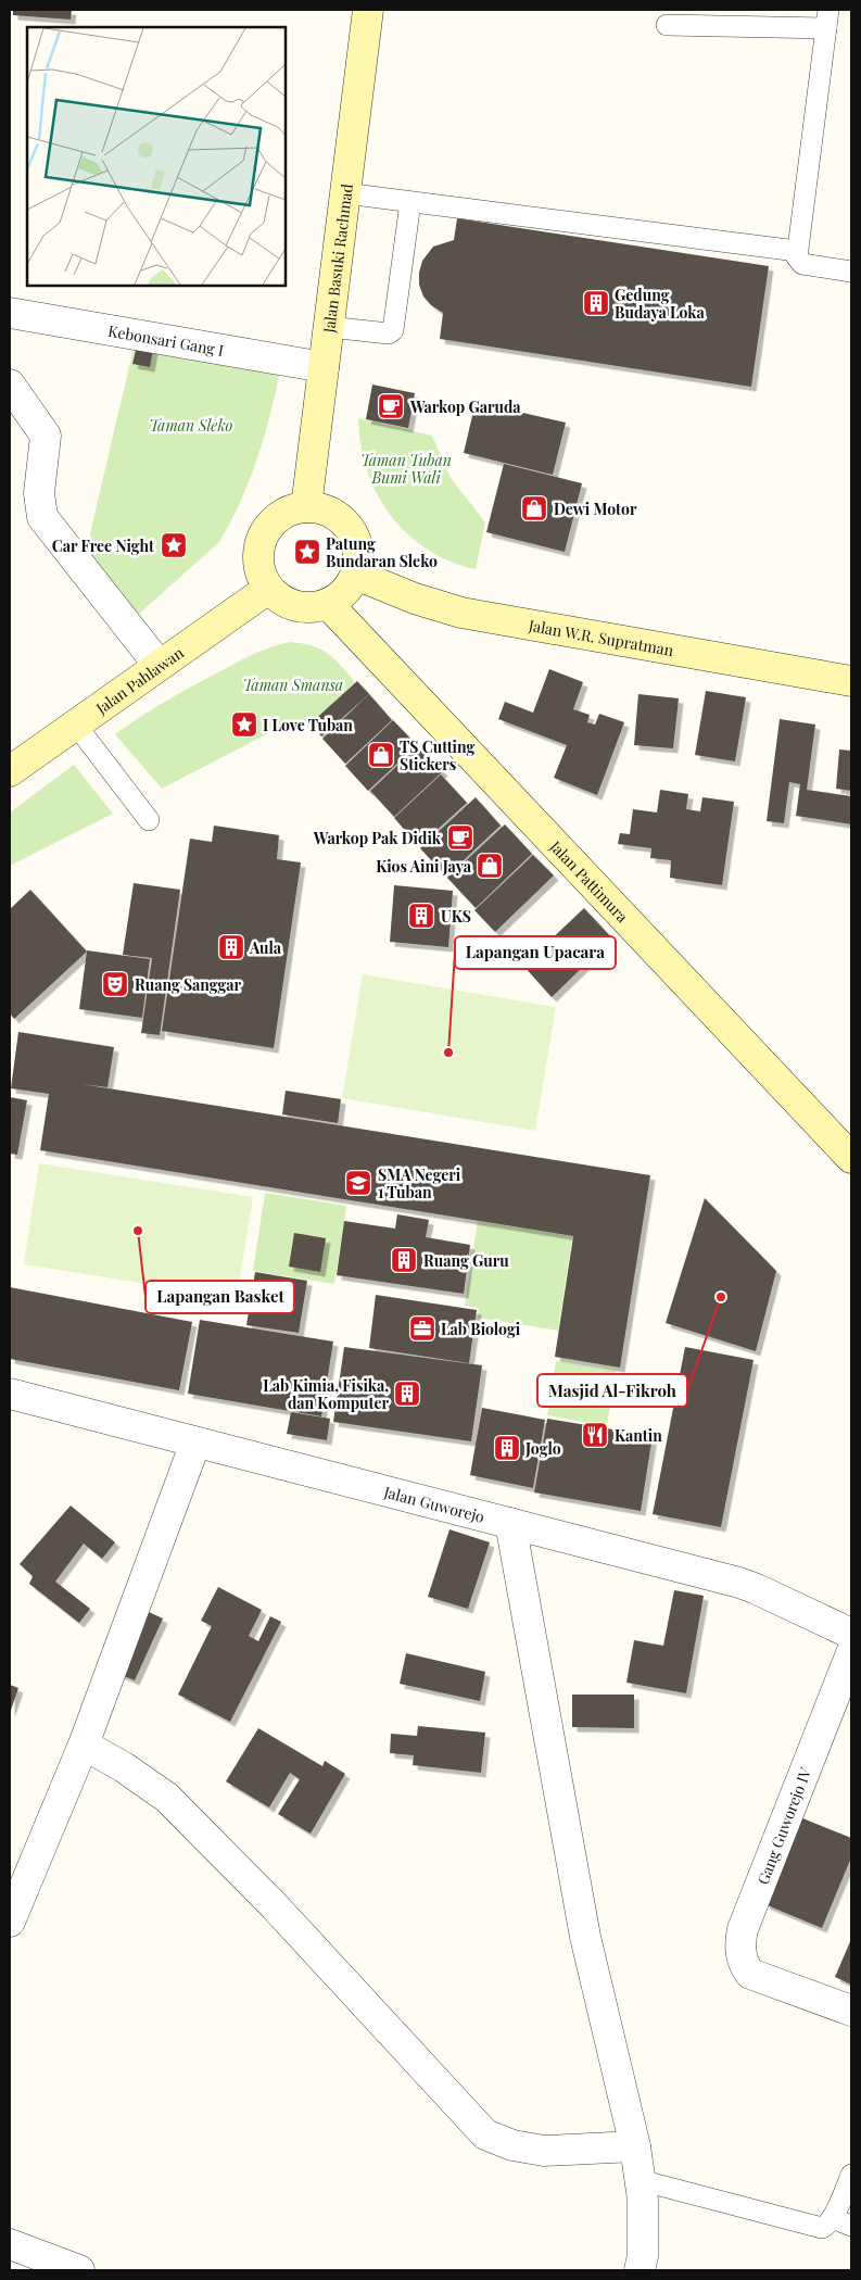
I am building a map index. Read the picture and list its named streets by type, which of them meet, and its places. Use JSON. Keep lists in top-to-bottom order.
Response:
{
  "streets": {
    "street": [
      "Jalan Basuki Rachmad",
      "Kebonsari Gang I",
      "Jalan W.R. Supratman",
      "Jalan Pahlawan",
      "Jalan Pattimura",
      "Jalan Guworejo",
      "Gang Guworejo IV"
    ]
  },
  "crossings": [
    ["Jalan Basuki Rachmad", "Kebonsari Gang I"],
    ["Jalan Basuki Rachmad", "Jalan W.R. Supratman"],
    ["Jalan Basuki Rachmad", "Jalan Pahlawan"],
    ["Jalan Basuki Rachmad", "Jalan Pattimura"],
    ["Jalan W.R. Supratman", "Jalan Pahlawan"],
    ["Jalan W.R. Supratman", "Jalan Pattimura"],
    ["Jalan Pahlawan", "Jalan Pattimura"]
  ],
  "parks": ["Taman Sleko", "Taman Tuban Bumi Wali", "Taman Smansa"],
  "places": {
    "building": [
      "Gedung Budaya Loka",
      "UKS",
      "Aula",
      "Ruang Guru",
      "Lab Kimia, Fisika, dan Komputer",
      "Joglo"
    ],
    "cafe": ["Warkop Garuda", "Warkop Pak Didik"],
    "shop": ["Dewi Motor", "TS Cutting Stickers", "Kios Aini Jaya"],
    "place": ["Car Free Night", "Patung Bundaran Sleko", "I Love Tuban"],
    "theatre": ["Ruang Sanggar"],
    "other": ["Lapangan Upacara", "Lapangan Basket", "Masjid Al-Fikroh"],
    "school or university": ["SMA Negeri 1 Tuban"],
    "office": ["Lab Biologi"],
    "restaurant": ["Kantin"]
  }
}
